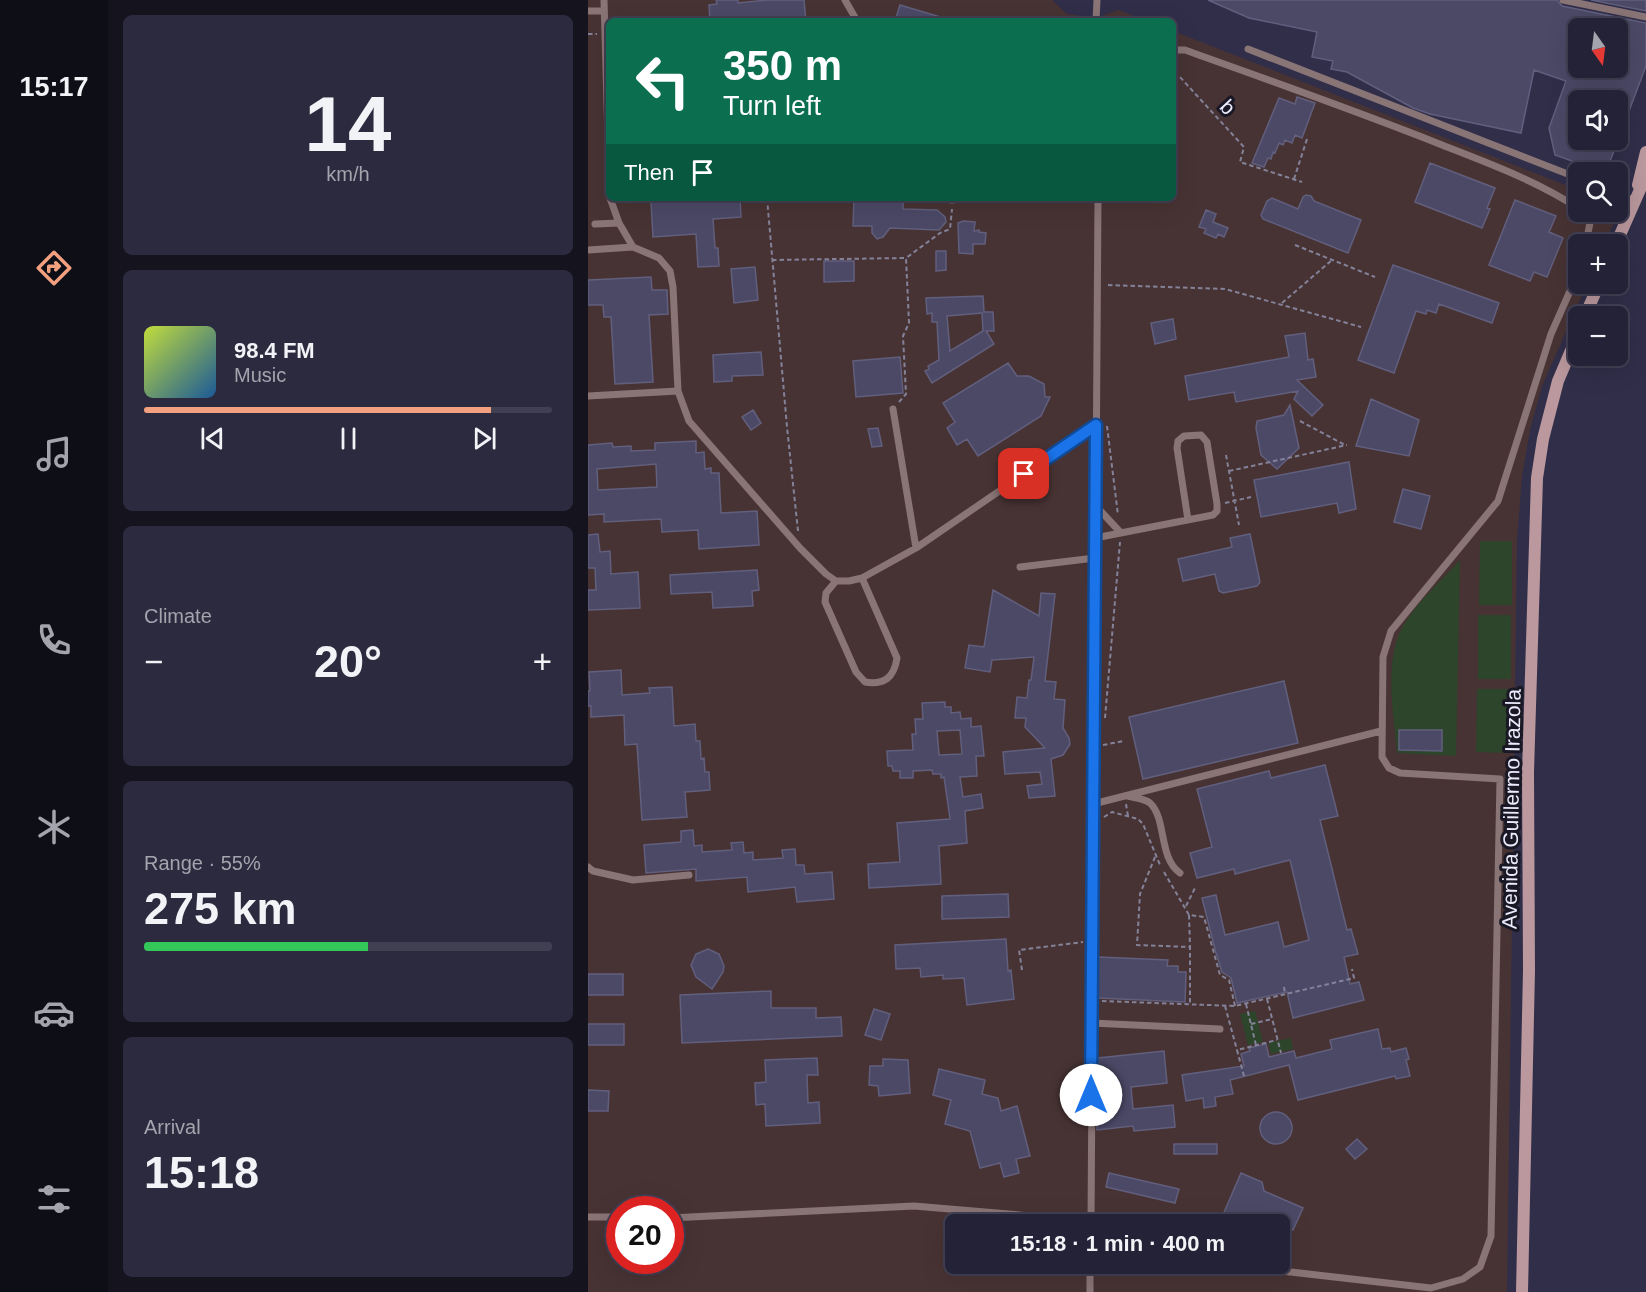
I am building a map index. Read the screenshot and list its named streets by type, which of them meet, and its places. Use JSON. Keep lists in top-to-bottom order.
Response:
{
  "streets": {
    "main road": ["Avenida Guillermo Irazola"],
    "path": ["b"]
  },
  "north": "bottom",
  "page": {
    "tabs": "15:17",
    "tile": [
      ["14", "km/h"],
      "Climate",
      ["Range · 55%", "275 km"],
      ["Arrival", "15:18"]
    ],
    "map_buttons": ["+", "−"],
    "turn": ["350 m", "Turn left"],
    "then": "Then",
    "song": ["98.4 FM", "Music"],
    "heat": ["−", "20°", "+"],
    "limit": "20",
    "trip": "15:18 · 1 min · 400 m"
  }
}
